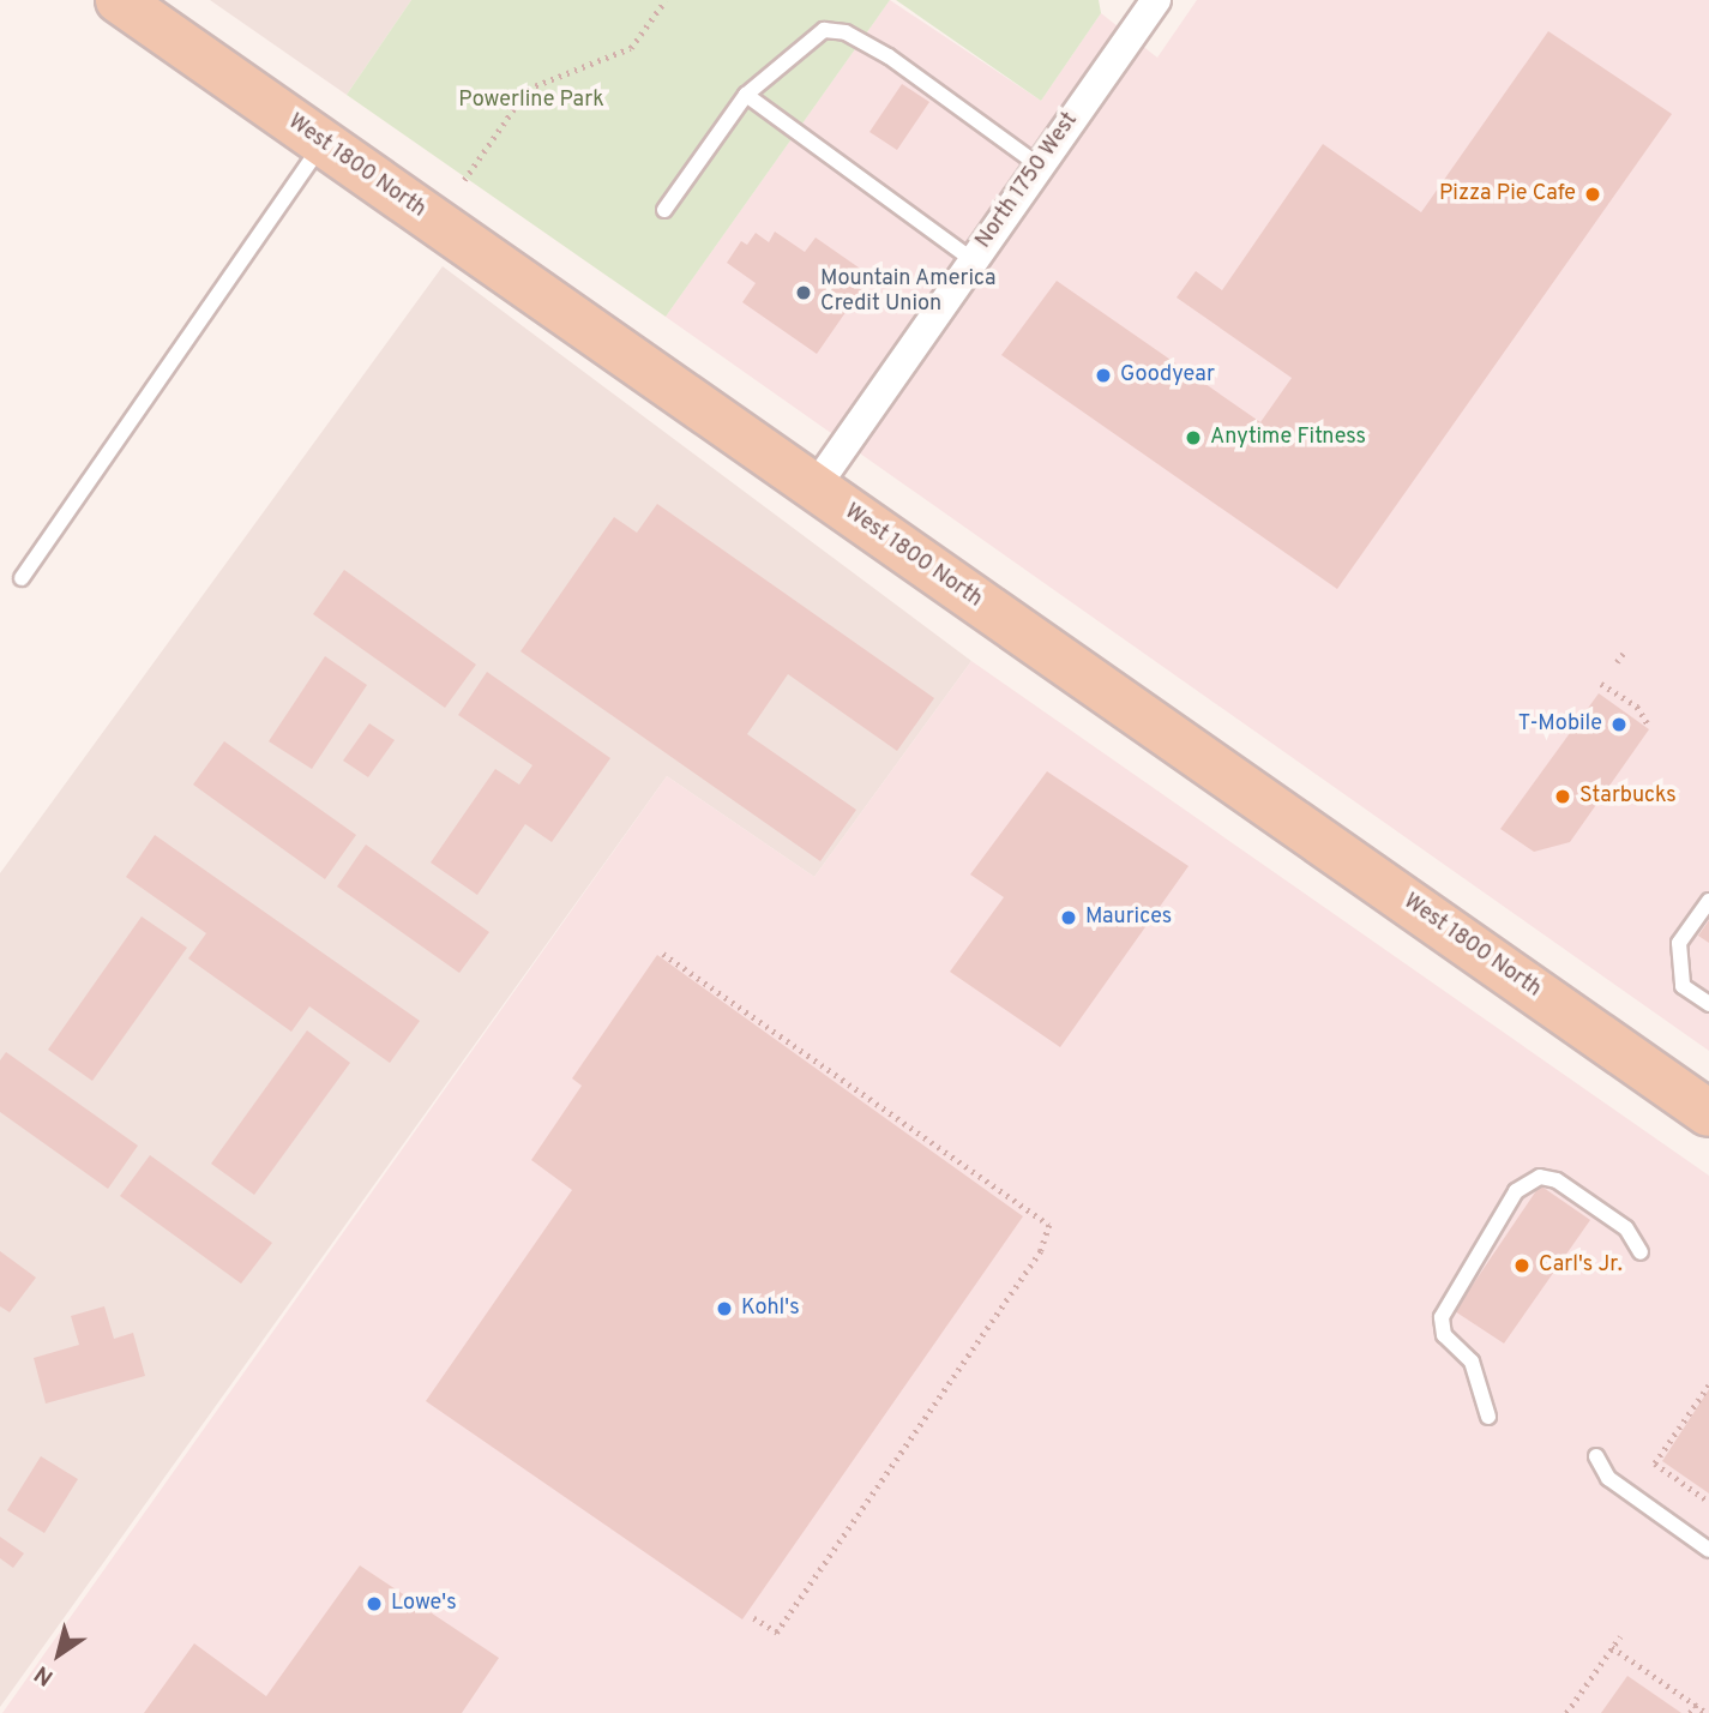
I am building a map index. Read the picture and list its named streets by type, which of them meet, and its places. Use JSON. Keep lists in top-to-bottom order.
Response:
{
  "streets": {
    "main road": ["West 1800 North"],
    "street": ["North 1750 West"]
  },
  "crossings": [
    ["West 1800 North", "North 1750 West"]
  ],
  "parks": ["Powerline Park"],
  "places": [
    "Pizza Pie Cafe",
    "Mountain America Credit Union",
    "Goodyear",
    "Anytime Fitness",
    "T-Mobile",
    "Starbucks",
    "Maurices",
    "Carl's Jr.",
    "Kohl's",
    "Lowe's"
  ],
  "north": "bottom left"
}
